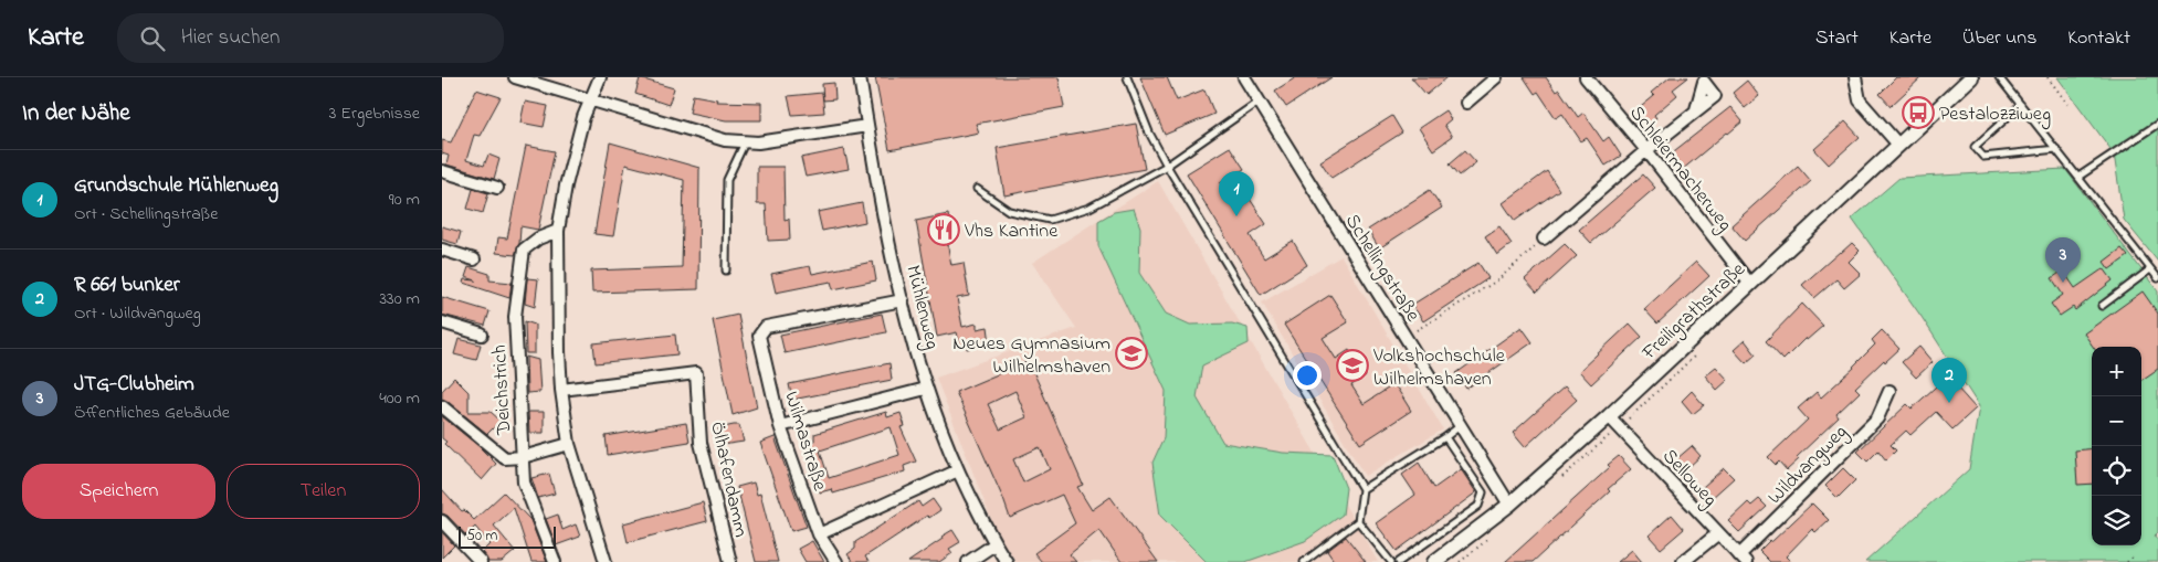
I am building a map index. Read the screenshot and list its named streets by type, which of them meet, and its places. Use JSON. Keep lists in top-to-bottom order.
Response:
{
  "streets": {
    "street": [
      "Schleiermacherweg",
      "Schellingstraße",
      "Mühlenweg",
      "Freiligrathstraße",
      "Deichstrich",
      "Wilmastraße",
      "Wildvangweg",
      "Selloweg",
      "Ölhafendamm"
    ]
  },
  "crossings": [
    ["Schleiermacherweg", "Freiligrathstraße"],
    ["Schellingstraße", "Freiligrathstraße"],
    ["Mühlenweg", "Wilmastraße"],
    ["Freiligrathstraße", "Selloweg"],
    ["Wildvangweg", "Selloweg"]
  ],
  "places": {
    "bus stop": ["Pestalozziweg"],
    "restaurant": ["Vhs Kantine"],
    "school or university": ["Neues Gymnasium Wilhelmshaven", "Volkshochschule Wilhelmshaven"]
  },
  "scale_bar": "50 m",
  "page": {
    "header": "Karte",
    "search": "Hier suchen",
    "nav": [
      "Start",
      "Karte",
      "Über uns",
      "Kontakt"
    ],
    "heading": ["In der Nähe", "3 Ergebnisse"],
    "list": [
      {
        "mark": "1",
        "name": "Grundschule Mühlenweg",
        "note": "Ort · Schellingstraße",
        "value": "90 m"
      },
      {
        "mark": "2",
        "name": "R 661 bunker",
        "note": "Ort · Wildvangweg",
        "value": "330 m"
      },
      {
        "mark": "3",
        "name": "JTG-Clubheim",
        "note": "Öffentliches Gebäude",
        "value": "400 m"
      }
    ],
    "pins": ["1", "3", "2"],
    "map_buttons": ["+", "−"],
    "buttons": ["Speichern", "Teilen"],
    "scale": "50 m"
  }
}
